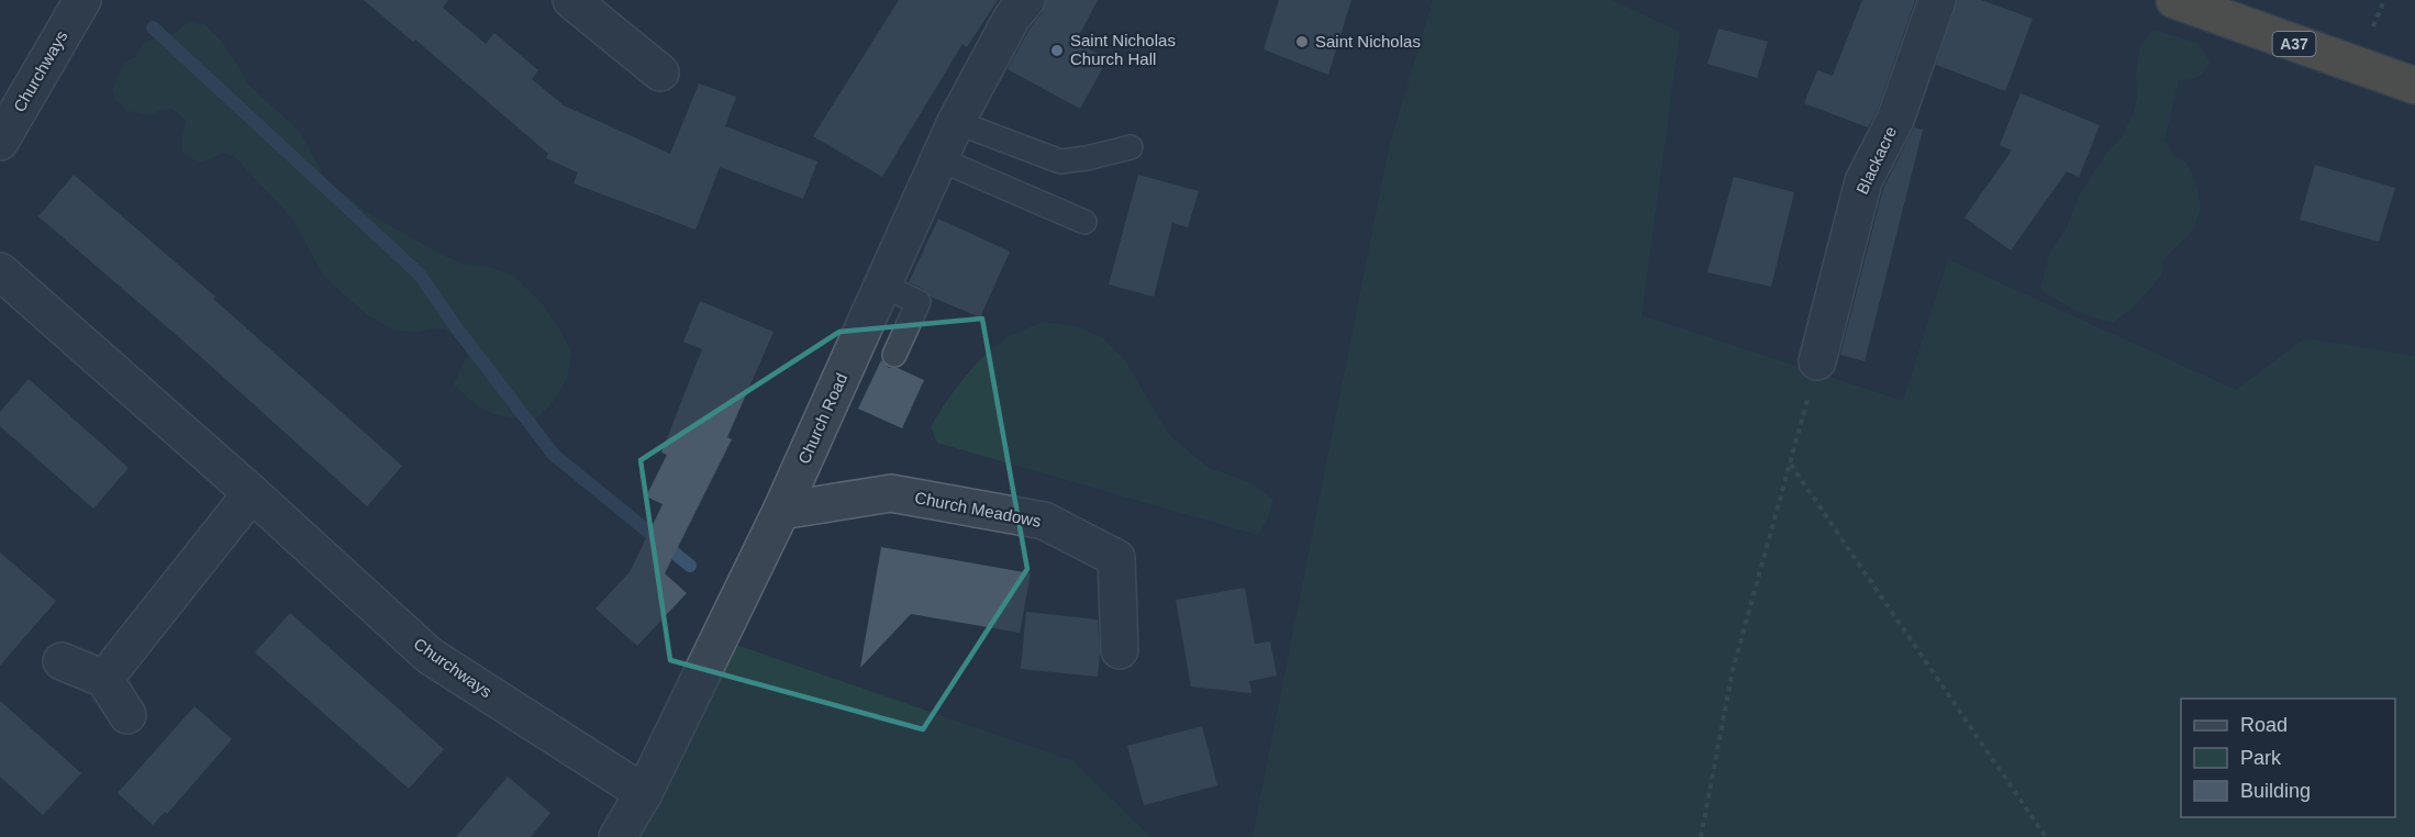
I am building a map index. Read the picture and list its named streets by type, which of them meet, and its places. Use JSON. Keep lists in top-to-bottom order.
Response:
{
  "streets": {
    "highway": ["A37"],
    "street": [
      "Churchways",
      "Blackacre",
      "Church Road",
      "Church Meadows"
    ]
  },
  "crossings": [
    ["Churchways", "Church Road"],
    ["Church Road", "Church Meadows"]
  ],
  "places": ["Saint Nicholas", "Saint Nicholas Church Hall"],
  "legend": ["Road", "Park", "Building"]
}
